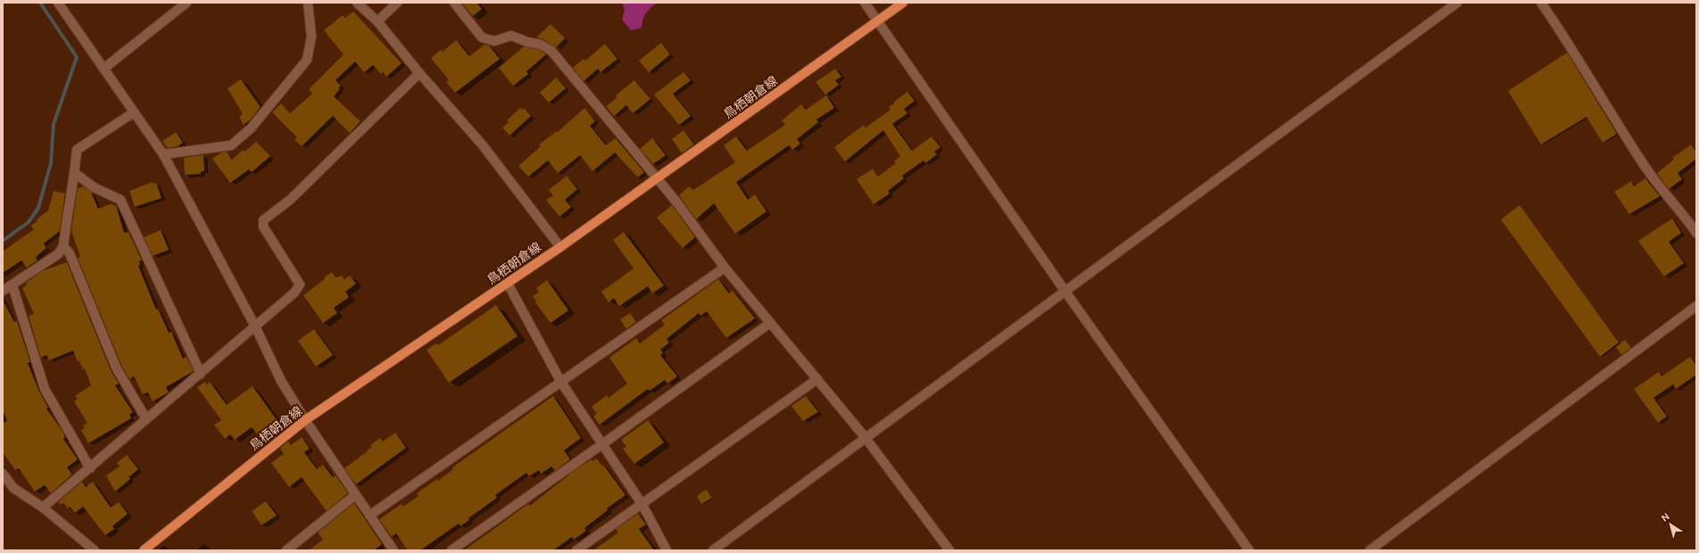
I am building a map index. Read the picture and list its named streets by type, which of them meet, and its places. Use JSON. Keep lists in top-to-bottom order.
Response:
{
  "streets": {
    "main road": ["鳥栖朝倉線"]
  },
  "north": "top left"
}
